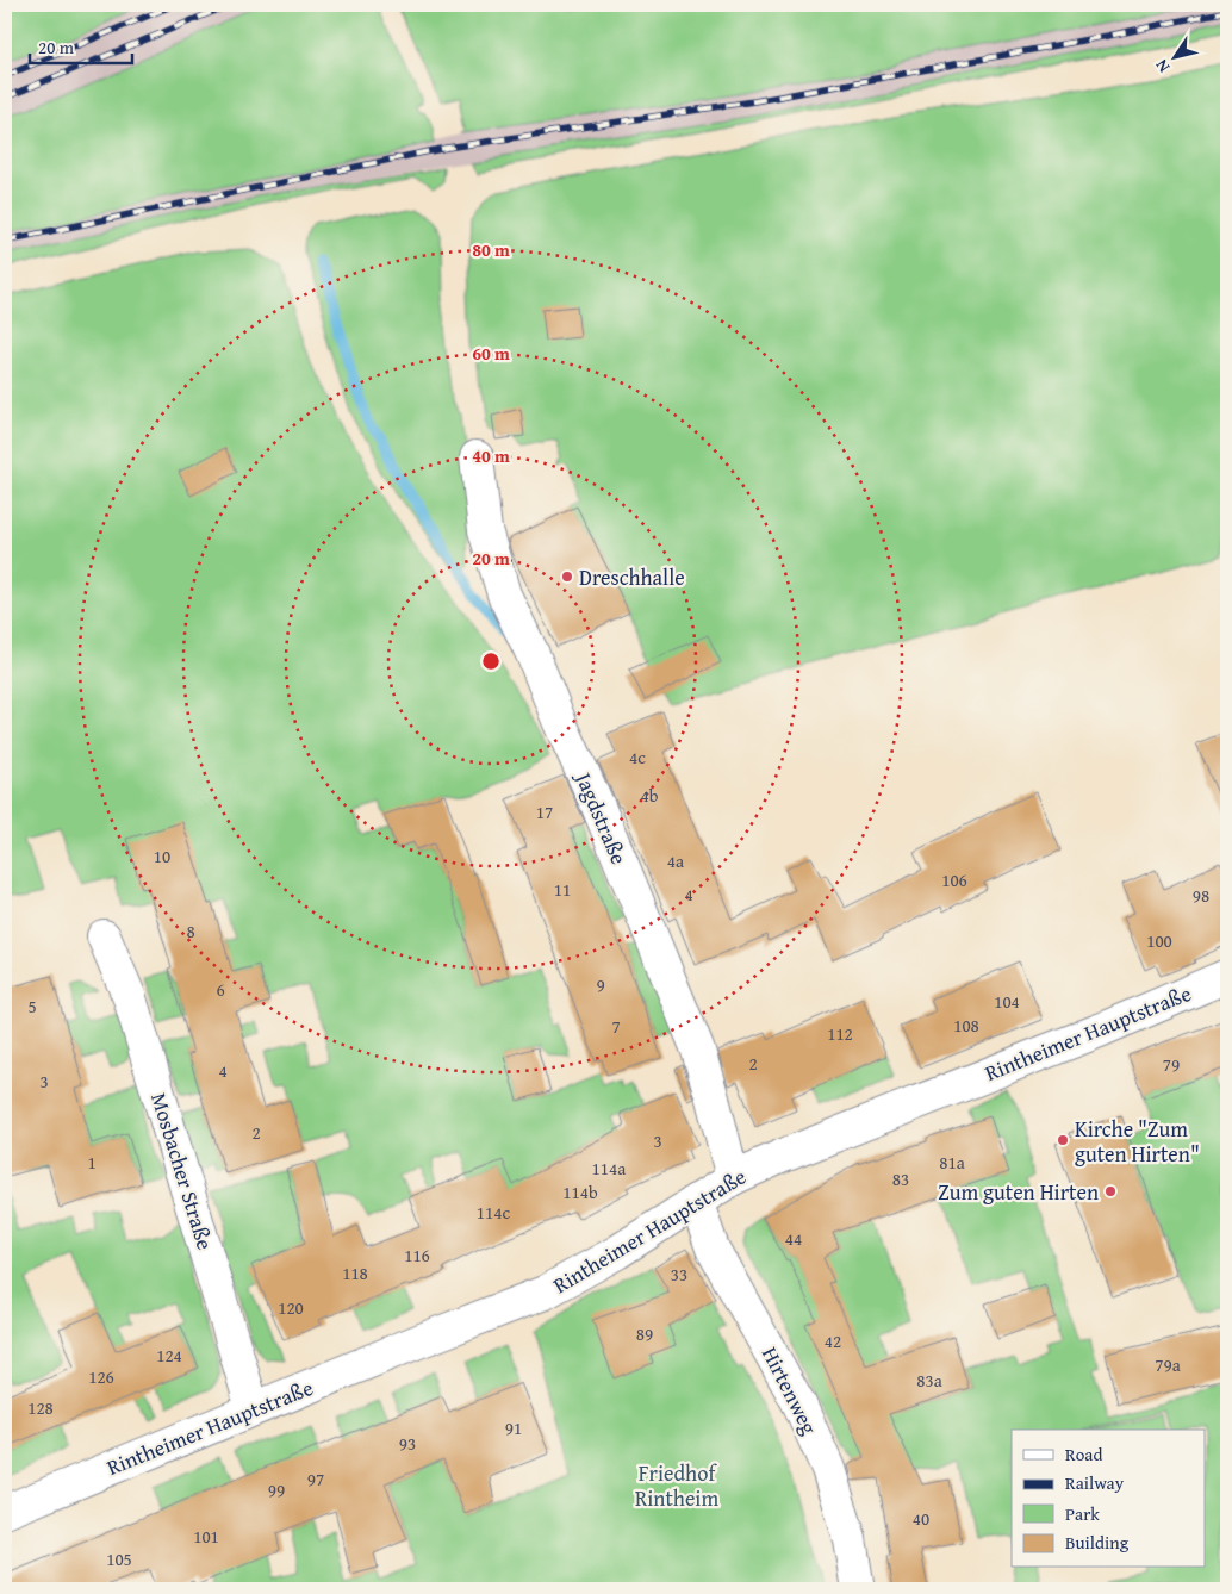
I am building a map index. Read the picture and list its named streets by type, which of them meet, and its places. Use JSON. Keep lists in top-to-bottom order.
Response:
{
  "streets": {
    "street": [
      "Jagdstraße",
      "Rintheimer Hauptstraße",
      "Mosbacher Straße",
      "Hirtenweg"
    ]
  },
  "crossings": [
    ["Jagdstraße", "Rintheimer Hauptstraße"],
    ["Rintheimer Hauptstraße", "Mosbacher Straße"],
    ["Rintheimer Hauptstraße", "Hirtenweg"]
  ],
  "parks": ["Friedhof Rintheim"],
  "places": ["Dreschhalle", "Kirche \"Zum guten Hirten\"", "Zum guten Hirten"],
  "house_numbers": [
    "4c",
    "4b",
    "17",
    "10",
    "4a",
    "106",
    "11",
    "4",
    "98",
    "8",
    "100",
    "9",
    "6",
    "104",
    "5",
    "108",
    "7",
    "112",
    "2",
    "79",
    "4",
    "3",
    "2",
    "3",
    "1",
    "81a",
    "114a",
    "83",
    "114b",
    "114c",
    "44",
    "116",
    "118",
    "33",
    "120",
    "89",
    "42",
    "124",
    "79a",
    "126",
    "83a",
    "128",
    "91",
    "93",
    "97",
    "99",
    "40",
    "101",
    "105"
  ],
  "legend": [
    "Road",
    "Railway",
    "Park",
    "Building"
  ],
  "scale_bar": "20 m",
  "north": "bottom left",
  "rings": [
    "80 m",
    "60 m",
    "40 m",
    "20 m"
  ]
}
